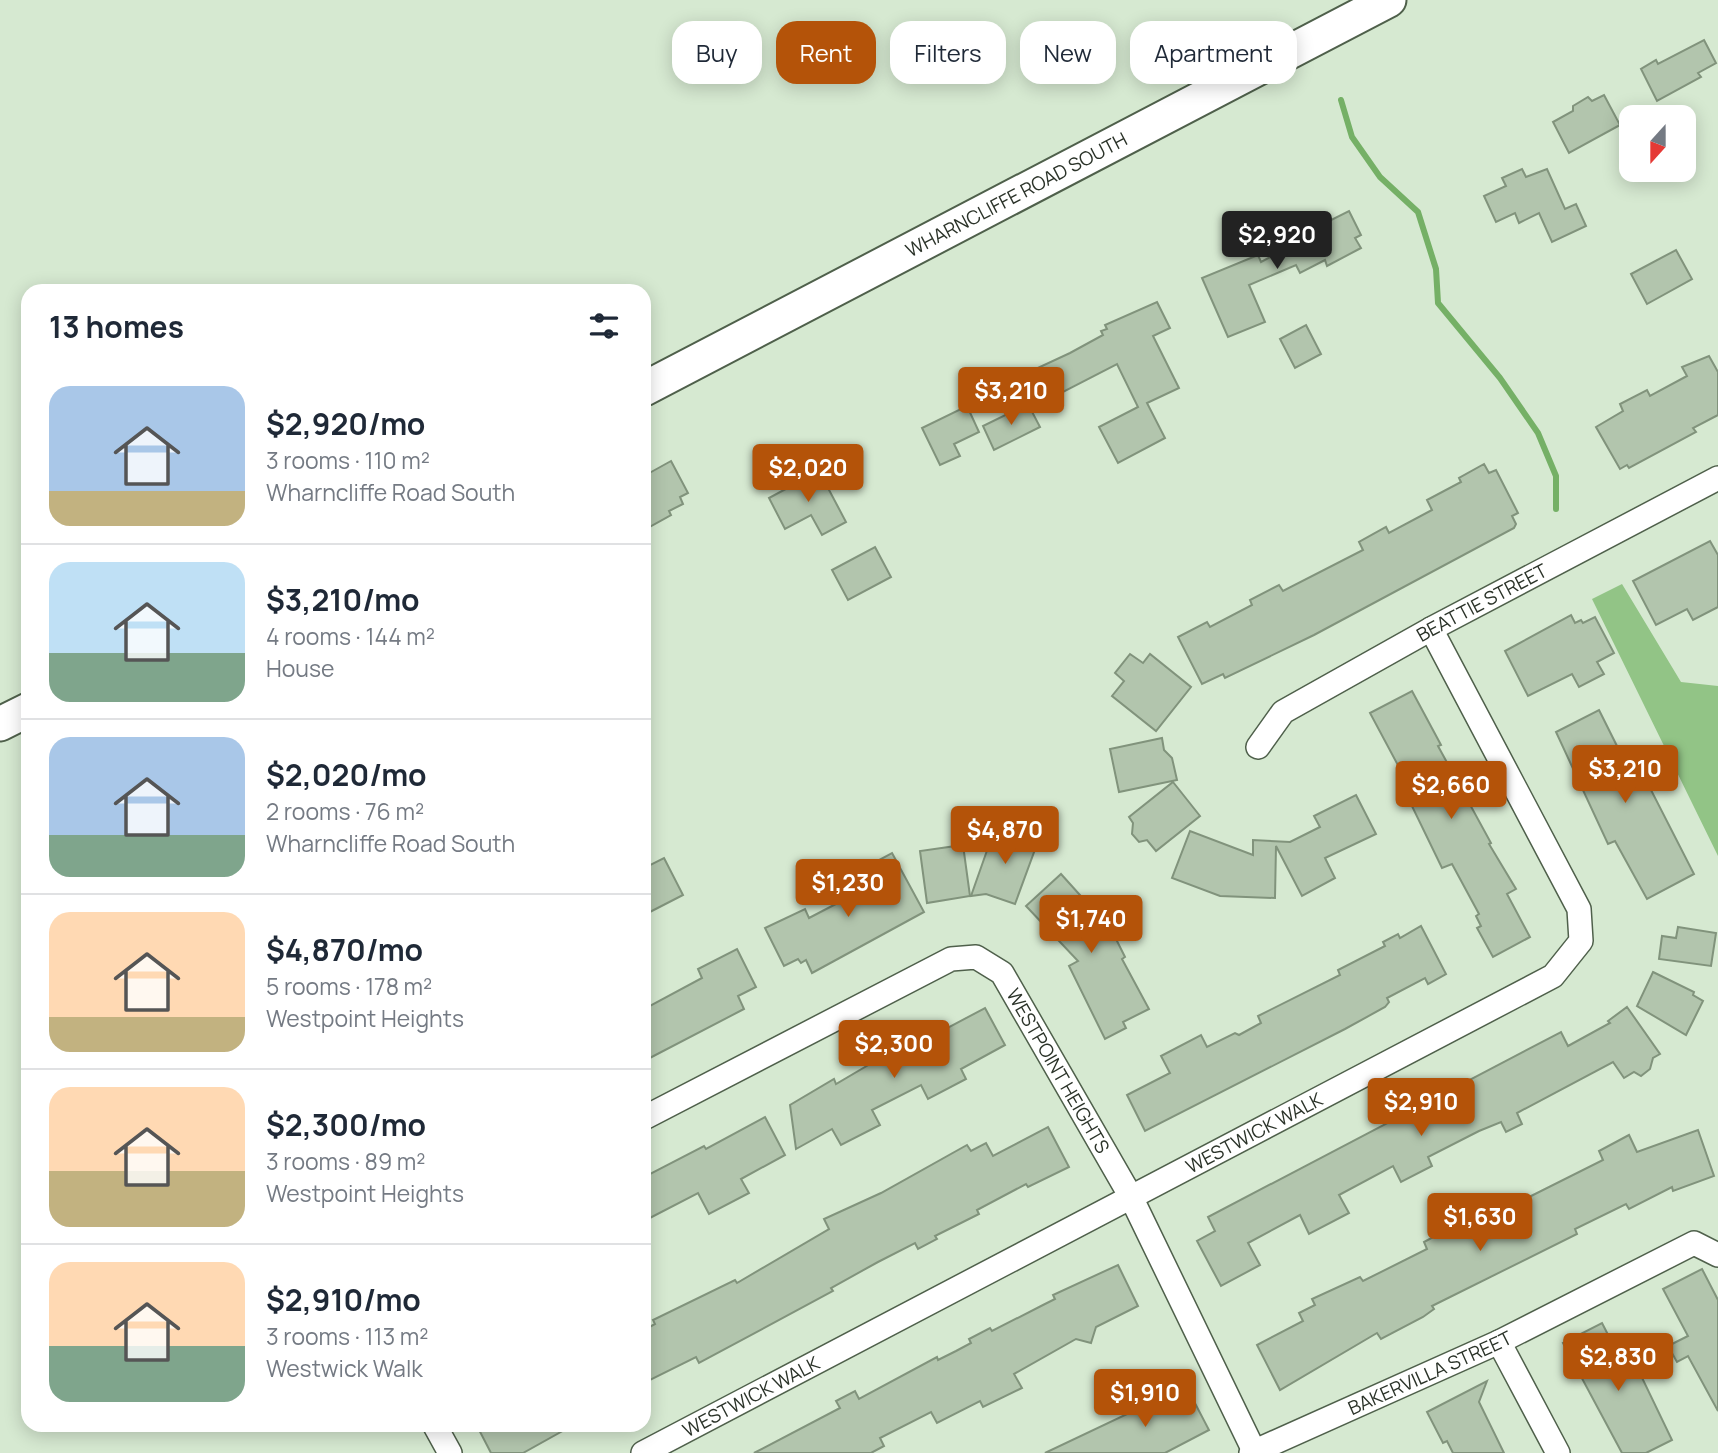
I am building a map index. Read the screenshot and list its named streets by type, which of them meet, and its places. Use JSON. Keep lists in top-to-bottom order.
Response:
{
  "streets": {
    "main road": ["WHARNCLIFFE ROAD SOUTH"],
    "street": [
      "BEATTIE STREET",
      "WESTPOINT HEIGHTS",
      "WESTWICK WALK",
      "BAKERVILLA STREET"
    ]
  },
  "crossings": [
    ["BEATTIE STREET", "WESTWICK WALK"],
    ["WESTPOINT HEIGHTS", "WESTWICK WALK"],
    ["WESTPOINT HEIGHTS", "BAKERVILLA STREET"]
  ],
  "north": "bottom",
  "page": {
    "chip": [
      "Buy",
      "Rent",
      "Filters",
      "New",
      "Apartment"
    ],
    "price": [
      "$2,920",
      "$3,210",
      "$2,020",
      "$3,210",
      "$2,660",
      "$4,870",
      "$1,230",
      "$1,740",
      "$2,300",
      "$2,910",
      "$1,630",
      "$2,830",
      "$1,910"
    ],
    "heading": "13 homes",
    "list": [
      {
        "name": "$2,920/mo",
        "note": "3 rooms · 110 m² · Wharncliffe Road South"
      },
      {
        "name": "$3,210/mo",
        "note": "4 rooms · 144 m² · House"
      },
      {
        "name": "$2,020/mo",
        "note": "2 rooms · 76 m² · Wharncliffe Road South"
      },
      {
        "name": "$4,870/mo",
        "note": "5 rooms · 178 m² · Westpoint Heights"
      },
      {
        "name": "$2,300/mo",
        "note": "3 rooms · 89 m² · Westpoint Heights"
      },
      {
        "name": "$2,910/mo",
        "note": "3 rooms · 113 m² · Westwick Walk"
      }
    ]
  }
}
